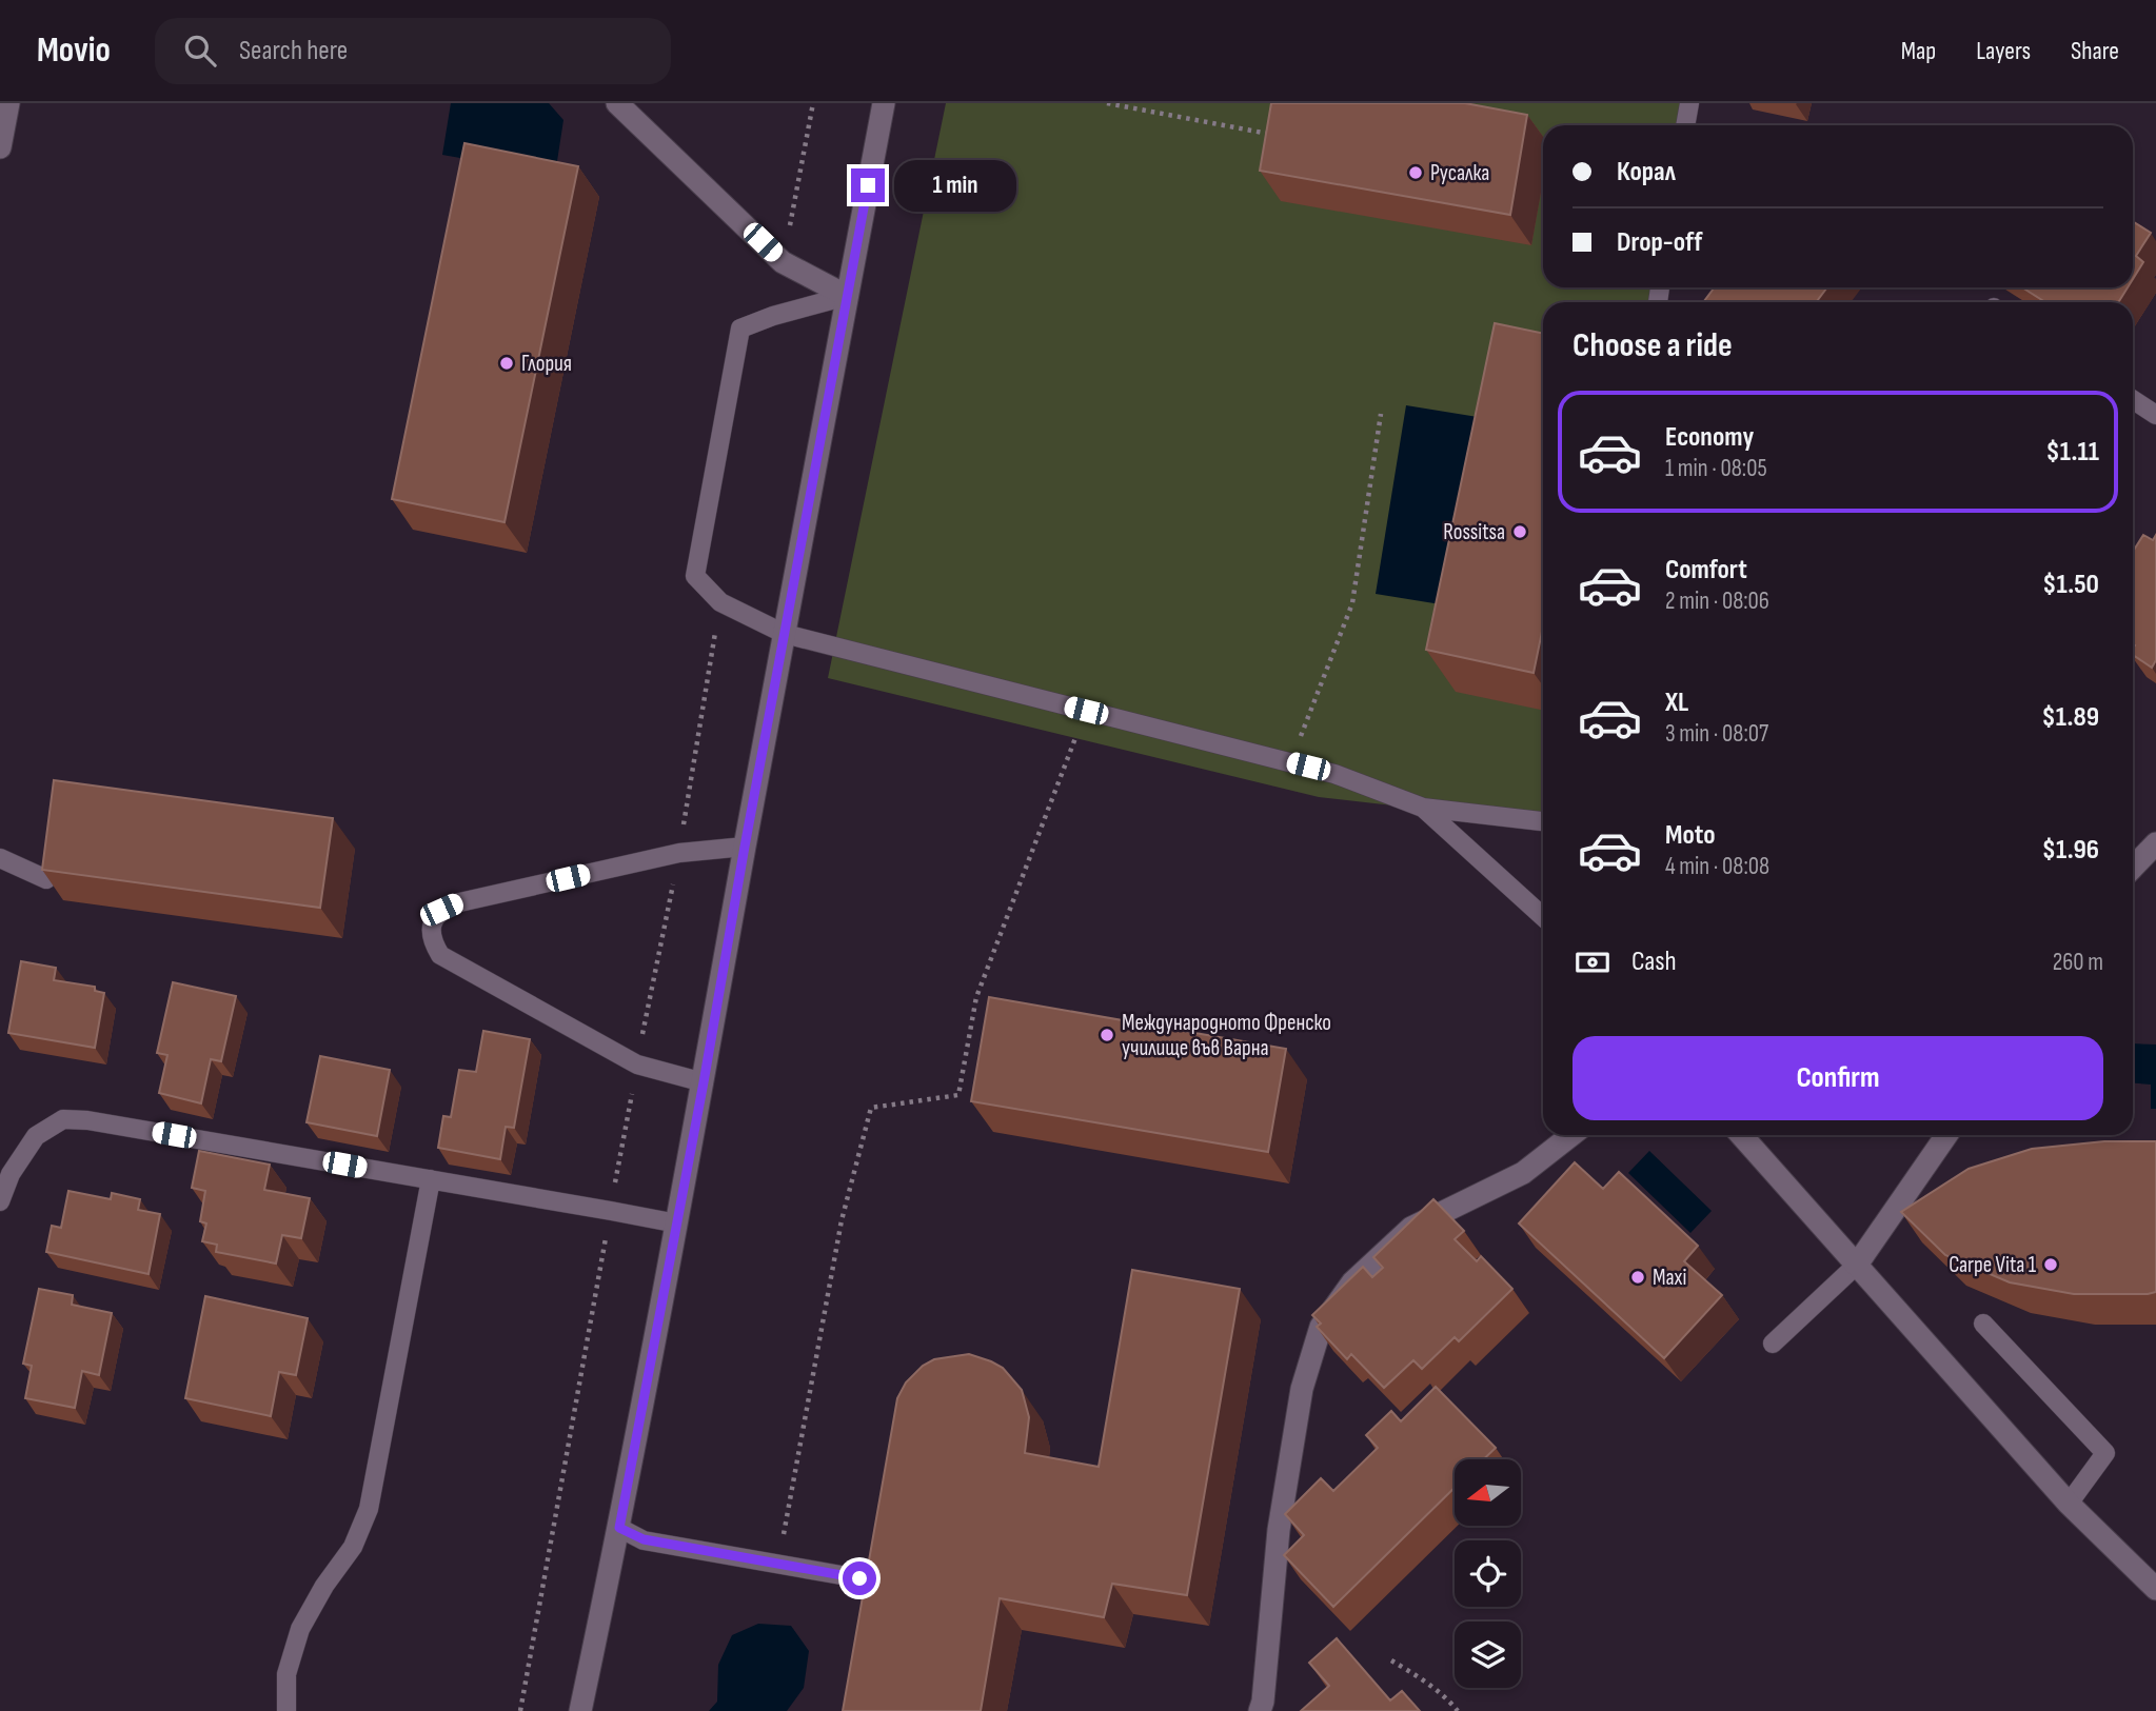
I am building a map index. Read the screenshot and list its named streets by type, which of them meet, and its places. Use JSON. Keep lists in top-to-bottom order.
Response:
{
  "places": [
    "Русалка",
    "Глория",
    "Rossitsa",
    "Международното Френско училище във Варна",
    "Carpe Vita 1",
    "Maxi"
  ],
  "north": "left",
  "page": {
    "header": "Movio",
    "search": "Search here",
    "nav": ["Map", "Layers", "Share"],
    "banner": ["Корал", "Drop-off"],
    "bubble": "1 min",
    "heading": "Choose a ride",
    "list": [
      {
        "name": "Economy",
        "note": "1 min · 08:05",
        "value": "$1.11"
      },
      {
        "name": "Comfort",
        "note": "2 min · 08:06",
        "value": "$1.50"
      },
      {
        "name": "XL",
        "note": "3 min · 08:07",
        "value": "$1.89"
      },
      {
        "name": "Moto",
        "note": "4 min · 08:08",
        "value": "$1.96"
      }
    ],
    "pay": ["Cash", "260 m"],
    "buttons": "Confirm"
  }
}
